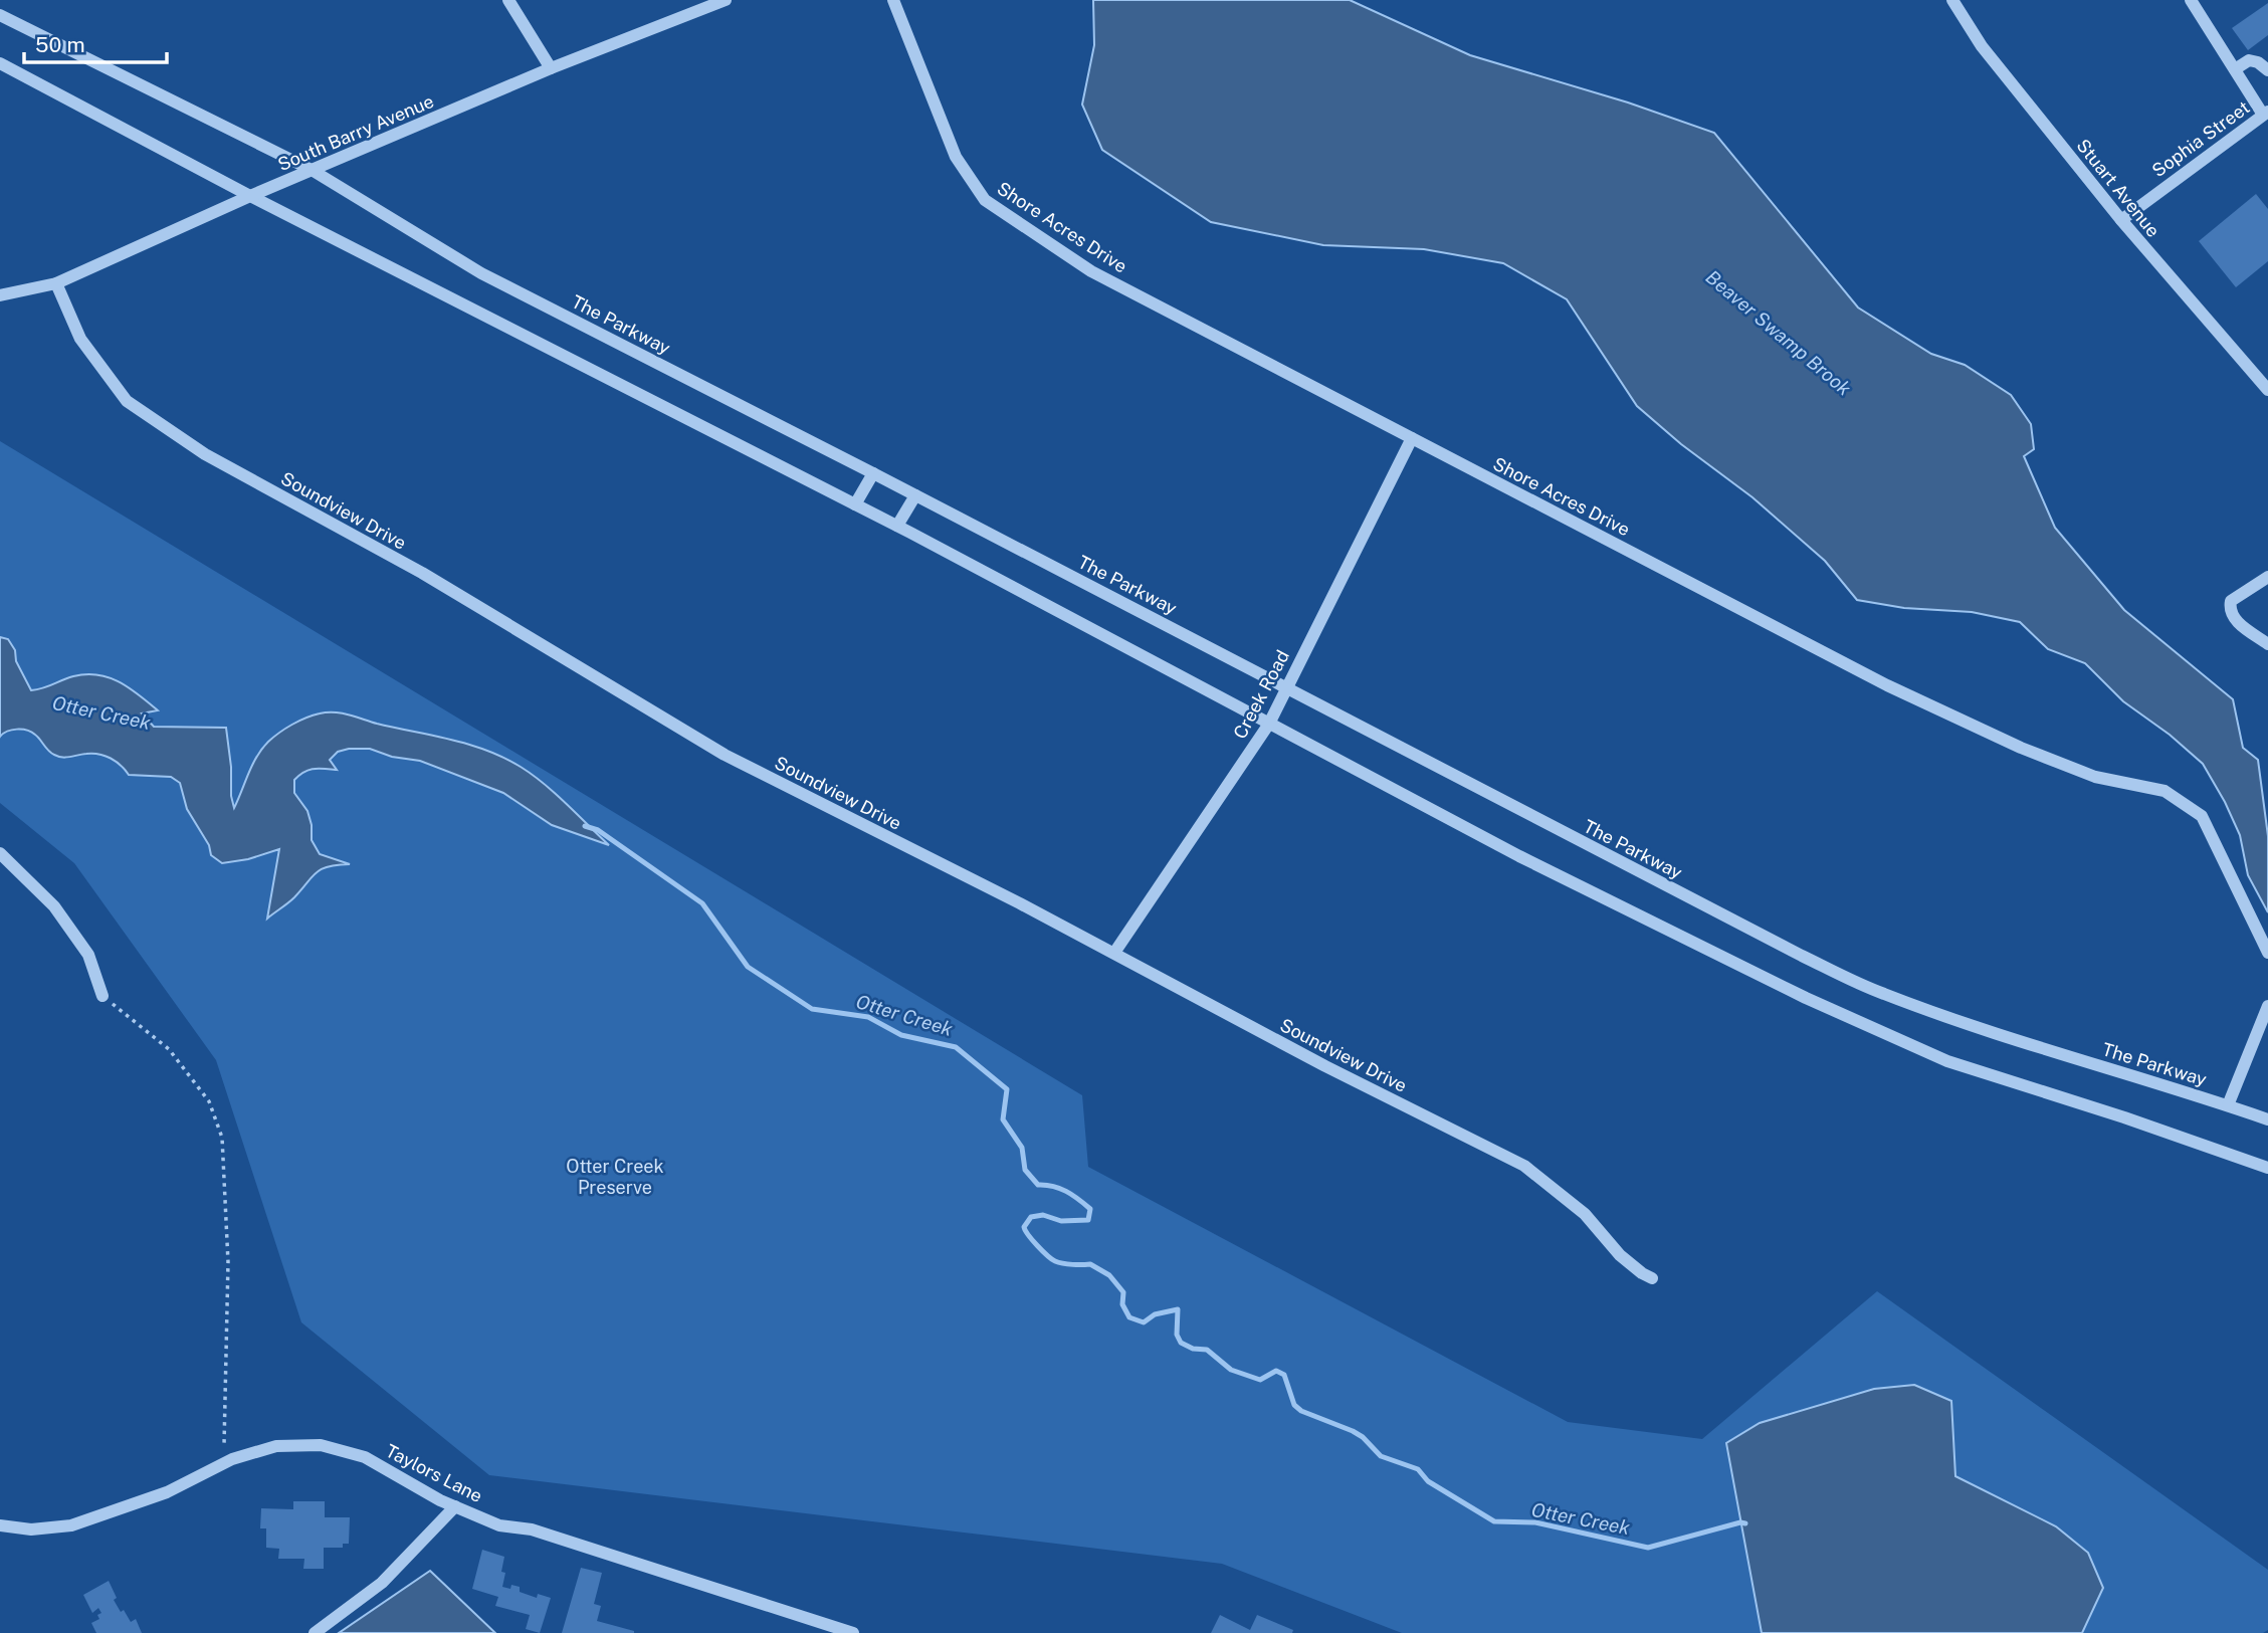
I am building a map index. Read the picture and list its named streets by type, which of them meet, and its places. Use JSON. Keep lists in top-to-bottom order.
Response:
{
  "streets": {
    "street": [
      "South Barry Avenue",
      "Sophia Street",
      "Stuart Avenue",
      "Shore Acres Drive",
      "The Parkway",
      "Soundview Drive",
      "Creek Road",
      "Taylors Lane"
    ]
  },
  "crossings": [
    ["South Barry Avenue", "The Parkway"],
    ["South Barry Avenue", "Soundview Drive"],
    ["Sophia Street", "Stuart Avenue"],
    ["Shore Acres Drive", "Creek Road"],
    ["The Parkway", "Creek Road"],
    ["Soundview Drive", "Creek Road"]
  ],
  "water": ["Beaver Swamp Brook", "Otter Creek"],
  "parks": ["Otter Creek Preserve"],
  "scale_bar": "50 m"
}
